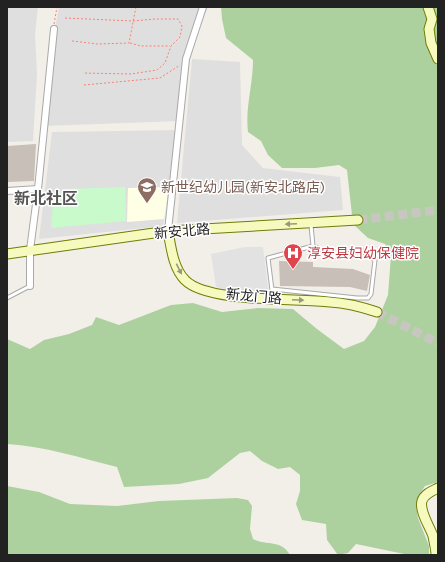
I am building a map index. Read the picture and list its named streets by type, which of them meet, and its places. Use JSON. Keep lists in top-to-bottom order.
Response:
{
  "streets": {
    "main road": ["新安北路", "新龙门路"]
  },
  "crossings": [
    ["新安北路", "新龙门路"]
  ],
  "one_way": ["新安北路", "新龙门路"],
  "districts": ["新北社区"],
  "places": {
    "school or university": ["新世纪幼儿园(新安北路店)"],
    "hospital": ["淳安县妇幼保健院"]
  }
}
